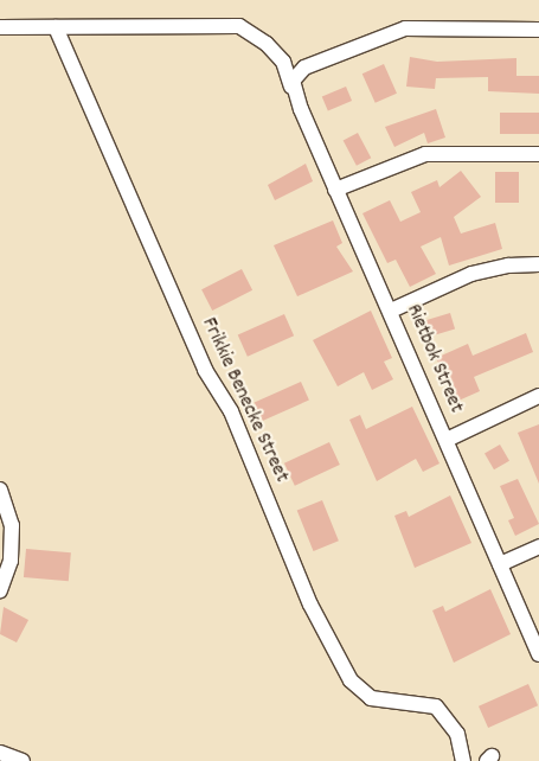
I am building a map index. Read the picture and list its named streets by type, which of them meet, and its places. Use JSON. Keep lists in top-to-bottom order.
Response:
{
  "streets": {
    "street": ["Rietbok Street", "Frikkie Benecke Street"]
  },
  "crossings": [
    ["Rietbok Street", "Frikkie Benecke Street"]
  ]
}
